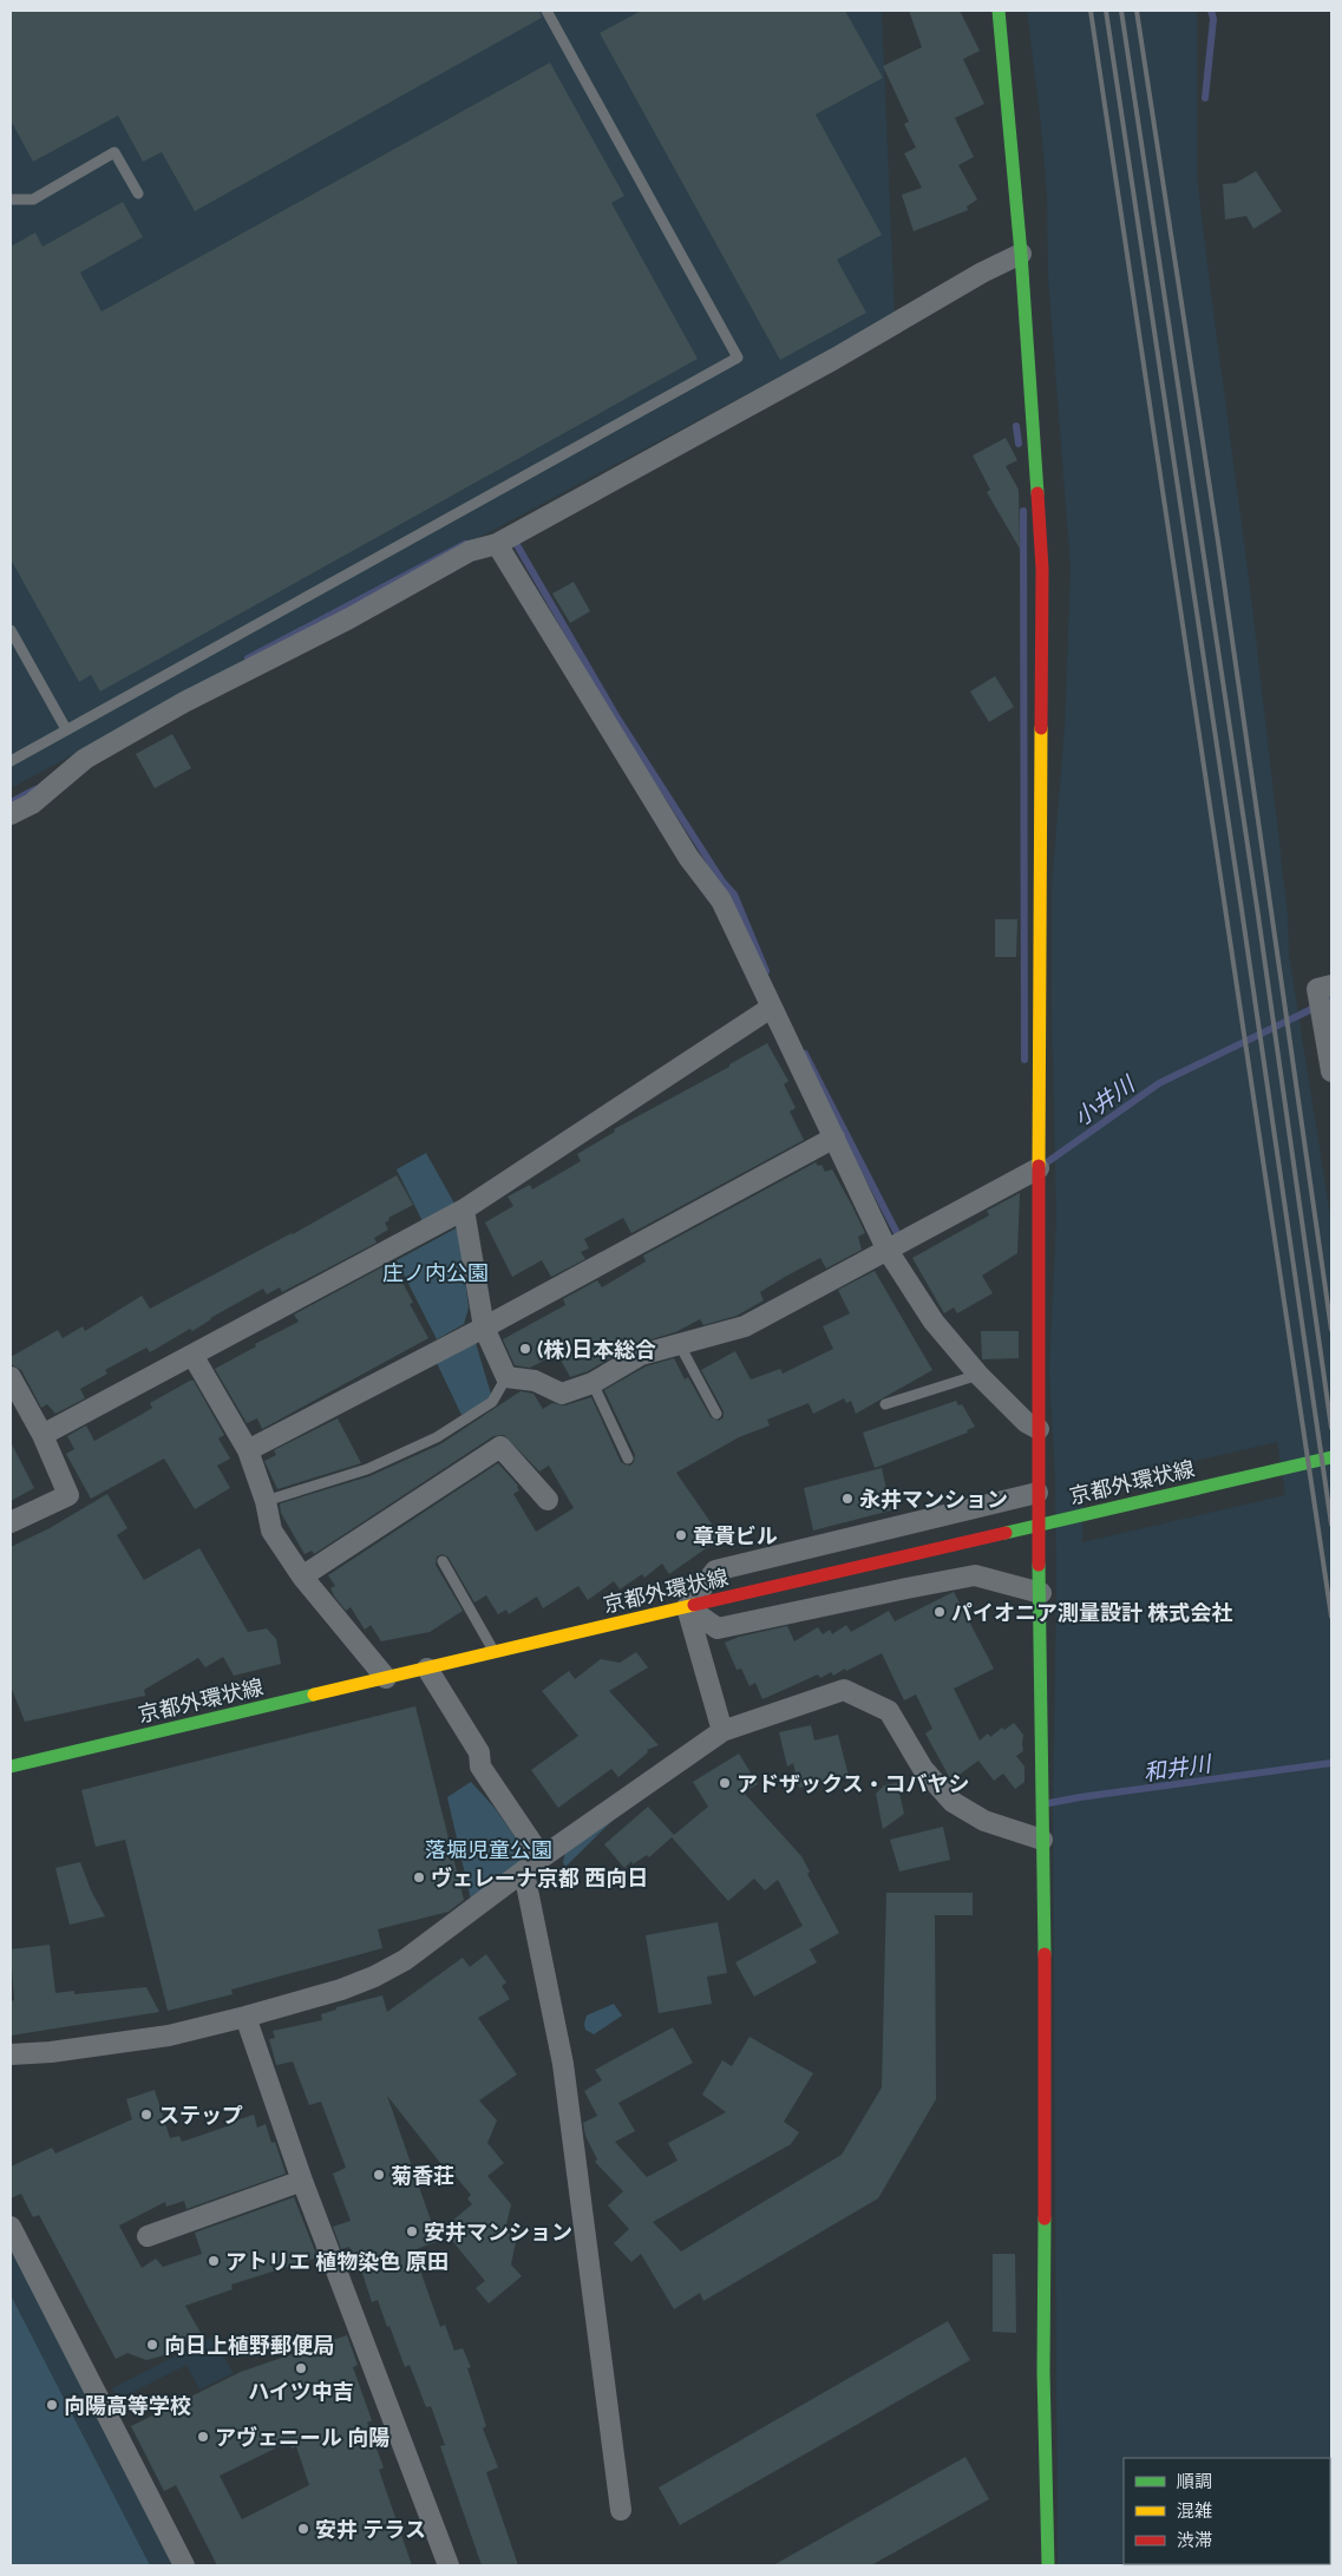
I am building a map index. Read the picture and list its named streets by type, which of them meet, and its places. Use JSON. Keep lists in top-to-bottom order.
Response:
{
  "streets": {
    "street": ["京都外環状線"]
  },
  "water": ["小井川", "和井川"],
  "parks": ["庄ノ内公園", "落堀児童公園"],
  "places": [
    "(株)日本総合",
    "永井マンション",
    "章貴ビル",
    "パイオニア測量設計 株式会社",
    "アドザックス・コバヤシ",
    "ヴェレーナ京都 西向日",
    "ステップ",
    "菊香荘",
    "安井マンション",
    "アトリエ 植物染色 原田",
    "向日上植野郵便局",
    "ハイツ中吉",
    "向陽高等学校",
    "アヴェニール 向陽",
    "安井 テラス"
  ],
  "legend": ["順調", "混雑", "渋滞"]
}
